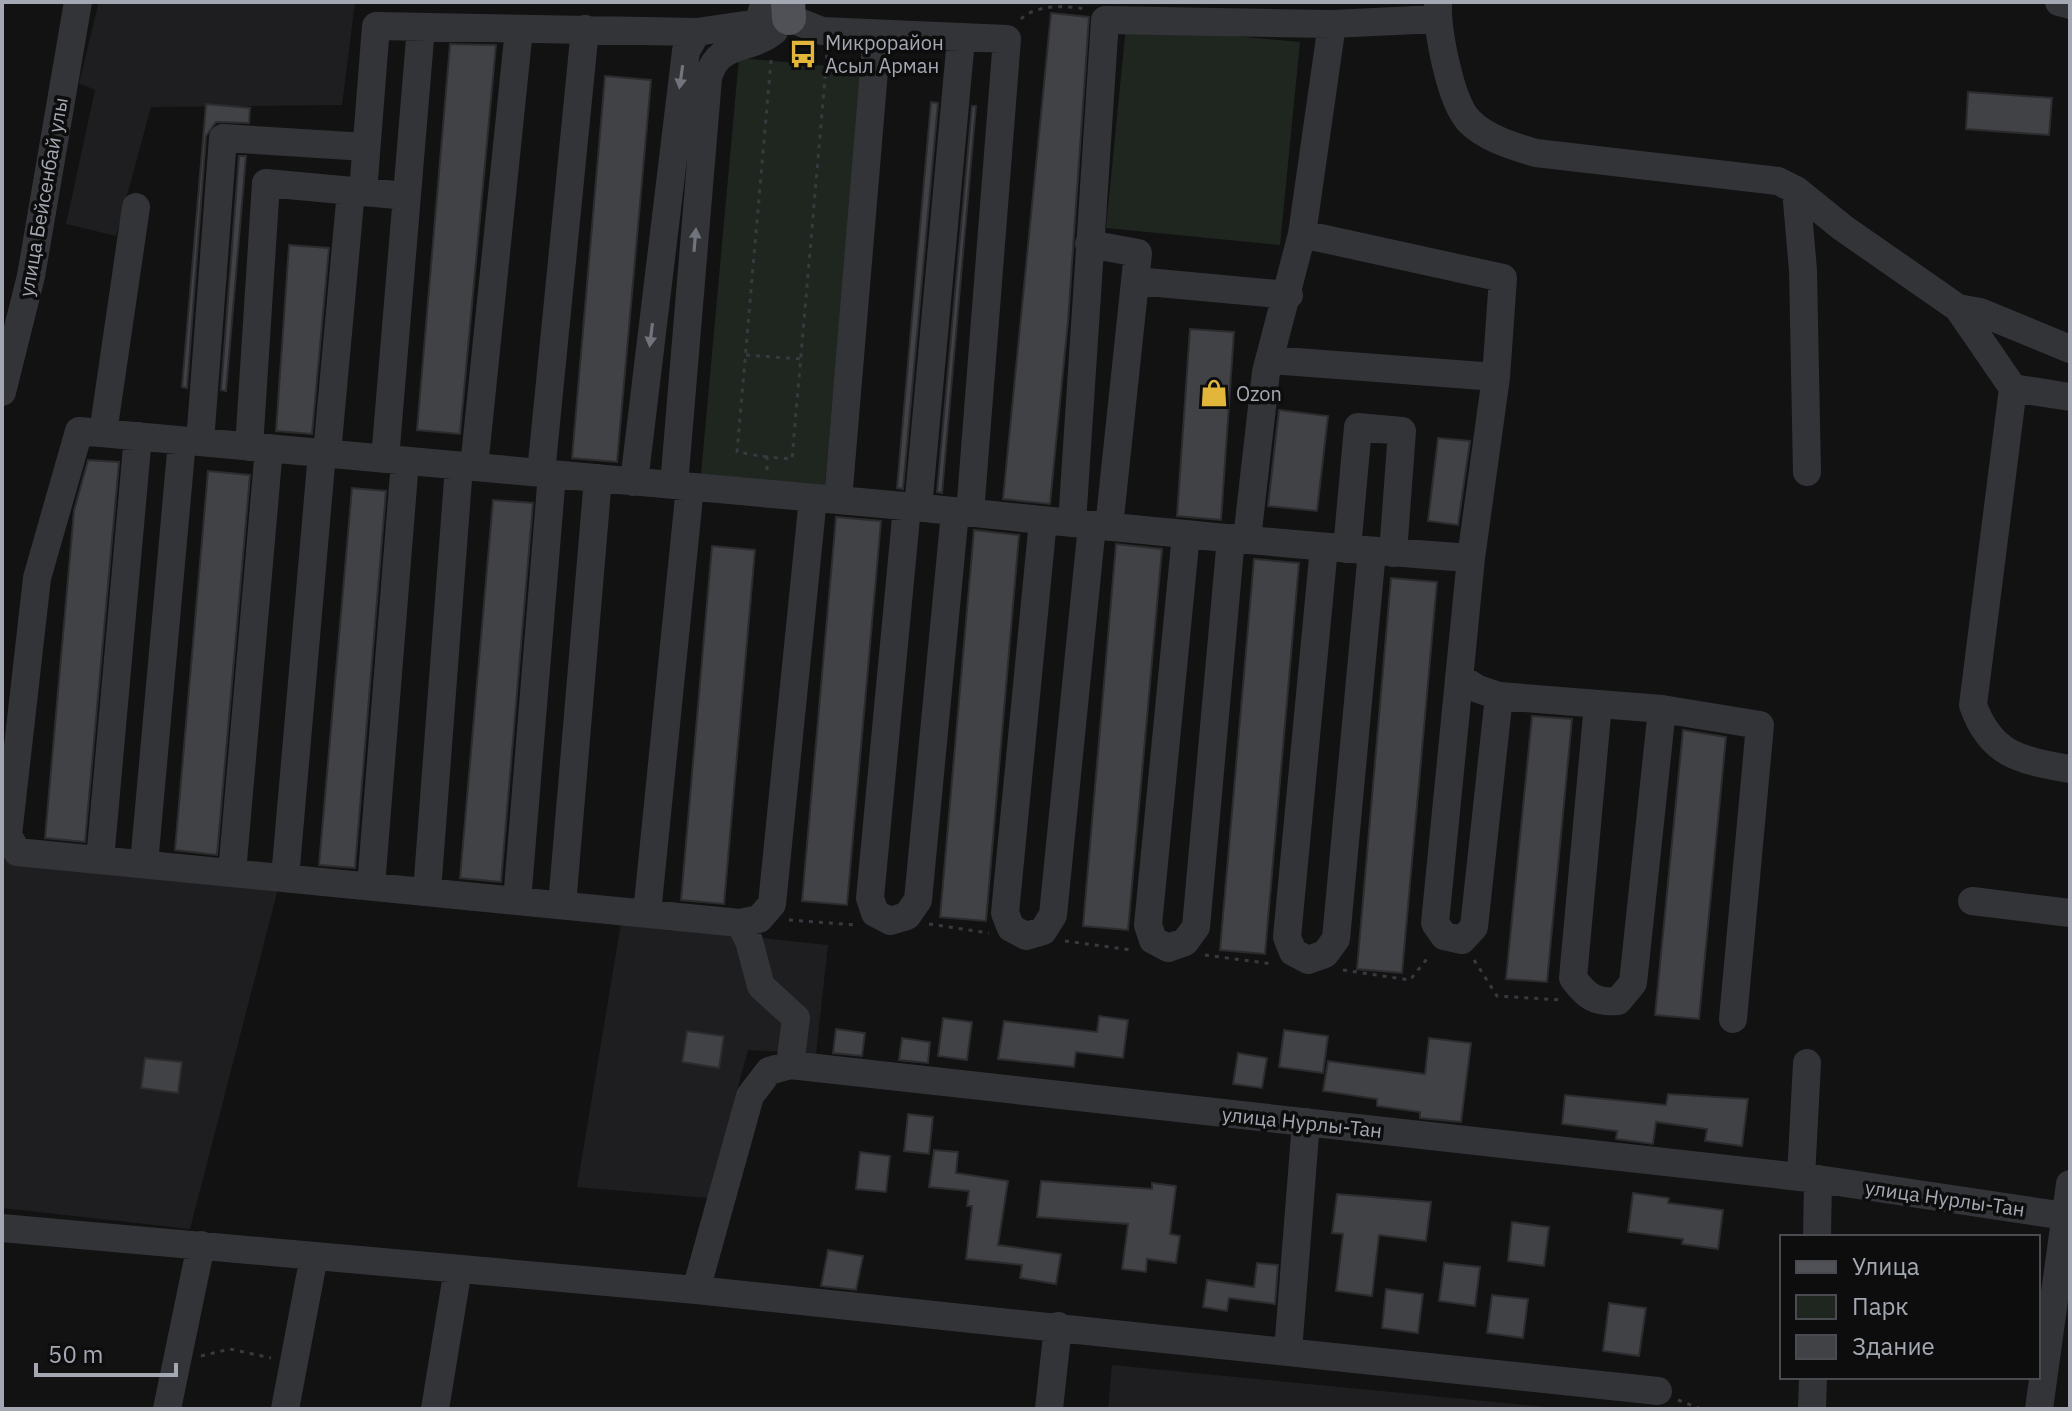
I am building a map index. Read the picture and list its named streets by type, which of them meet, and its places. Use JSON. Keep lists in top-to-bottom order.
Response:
{
  "streets": {
    "street": ["улица Бейсенбай улы", "улица Нурлы-Тан"]
  },
  "places": {
    "bus stop": ["Микрорайон Асыл Арман"],
    "shop": ["Ozon"]
  },
  "legend": ["Улица", "Парк", "Здание"],
  "scale_bar": "50 m"
}
